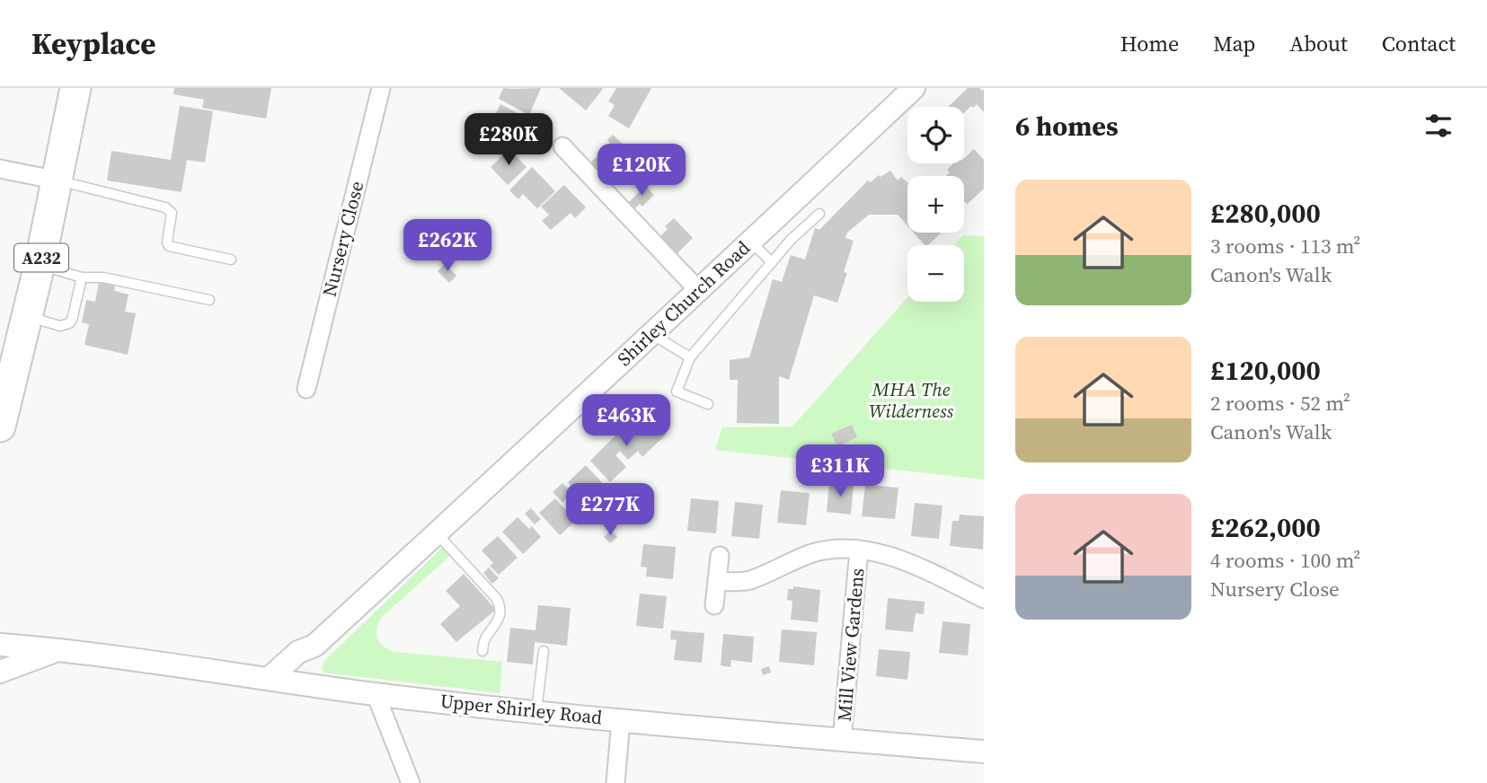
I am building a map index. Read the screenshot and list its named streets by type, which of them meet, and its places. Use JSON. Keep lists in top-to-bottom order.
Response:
{
  "streets": {
    "highway": ["A232"],
    "street": [
      "Nursery Close",
      "Shirley Church Road",
      "Mill View Gardens",
      "Upper Shirley Road"
    ]
  },
  "crossings": [
    ["Shirley Church Road", "Upper Shirley Road"],
    ["Mill View Gardens", "Upper Shirley Road"]
  ],
  "parks": ["MHA The Wilderness"],
  "page": {
    "header": "Keyplace",
    "nav": [
      "Home",
      "Map",
      "About",
      "Contact"
    ],
    "heading": "6 homes",
    "map_buttons": ["+", "−"],
    "price": [
      "£280K",
      "£120K",
      "£262K",
      "£463K",
      "£311K",
      "£277K"
    ],
    "list": [
      {
        "name": "£280,000",
        "note": "3 rooms · 113 m² · Canon's Walk"
      },
      {
        "name": "£120,000",
        "note": "2 rooms · 52 m² · Canon's Walk"
      },
      {
        "name": "£262,000",
        "note": "4 rooms · 100 m² · Nursery Close"
      }
    ]
  }
}
